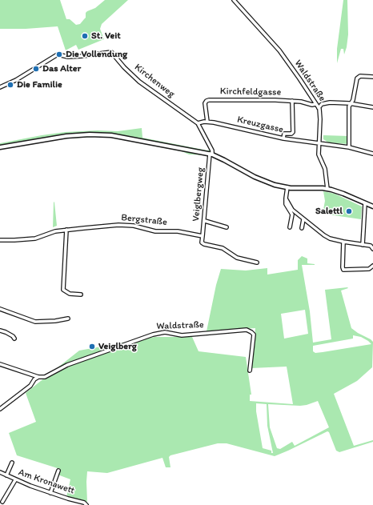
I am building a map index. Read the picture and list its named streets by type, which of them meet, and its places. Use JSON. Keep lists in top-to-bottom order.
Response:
{
  "streets": {
    "street": [
      "Kirchenweg",
      "Waldstraße",
      "Kirchfeldgasse",
      "Kreuzgasse",
      "Veiglbergweg",
      "Bergstraße",
      "Am Kronawett"
    ]
  },
  "crossings": [
    ["Kirchenweg", "Kreuzgasse"],
    ["Kirchenweg", "Veiglbergweg"],
    ["Waldstraße", "Kirchfeldgasse"],
    ["Waldstraße", "Kreuzgasse"],
    ["Kirchfeldgasse", "Kreuzgasse"],
    ["Veiglbergweg", "Bergstraße"]
  ],
  "places": [
    "St. Veit",
    "Die Vollendung",
    "Das Alter",
    "Die Familie",
    "Salettl",
    "Veiglberg"
  ]
}
